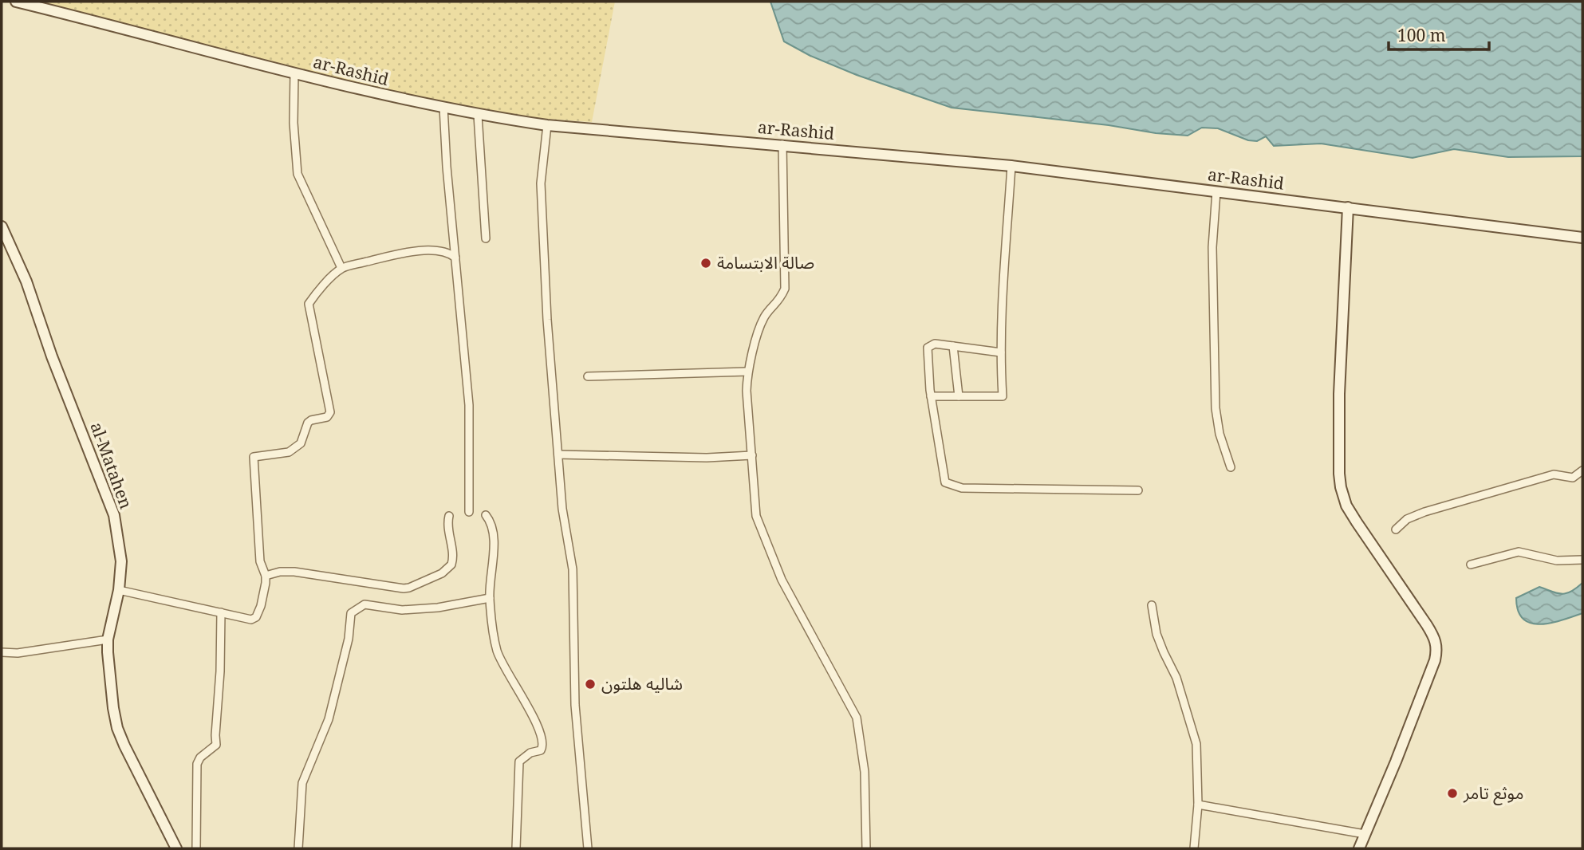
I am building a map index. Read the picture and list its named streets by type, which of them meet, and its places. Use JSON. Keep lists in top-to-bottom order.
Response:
{
  "streets": {
    "main road": ["ar-Rashid", "al-Matahen"]
  },
  "places": ["صالة الابتسامة", "شاليه هلتون", "موثع تامر"],
  "scale_bar": "100 m"
}
